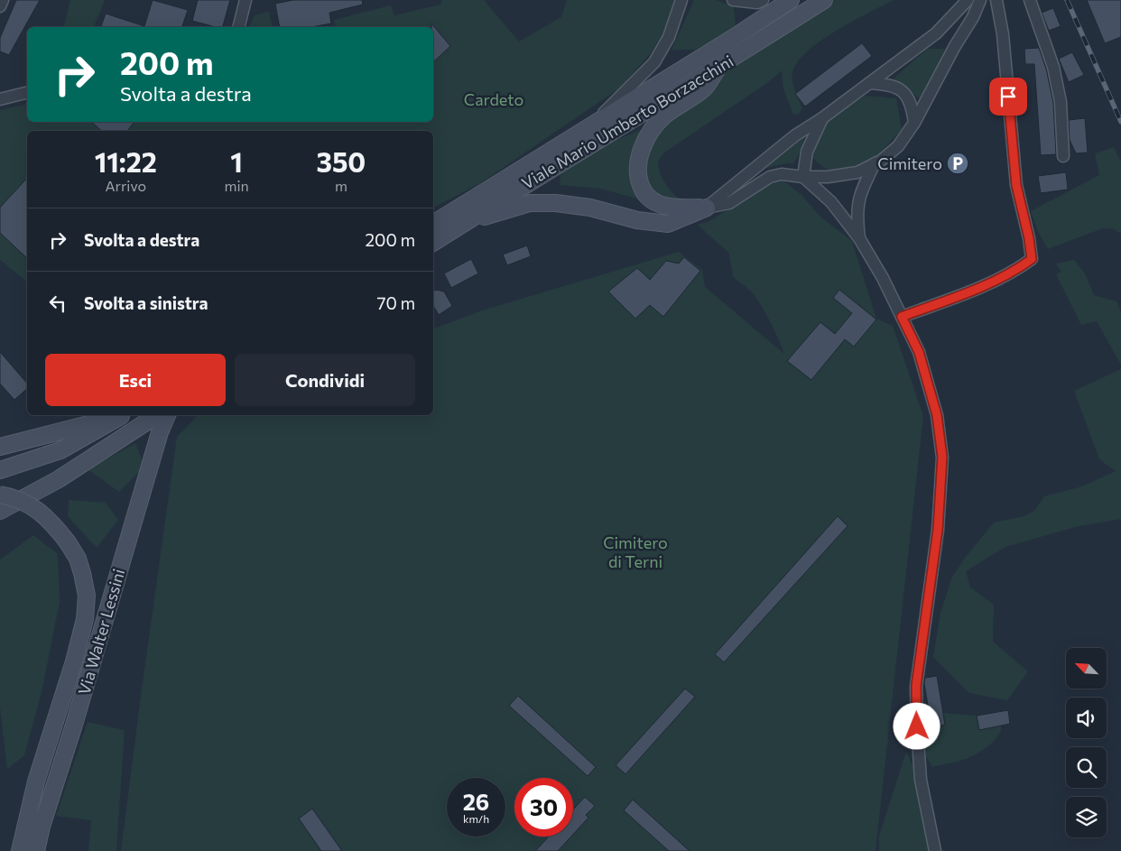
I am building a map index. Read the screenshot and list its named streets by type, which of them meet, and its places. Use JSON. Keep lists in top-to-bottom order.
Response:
{
  "streets": {
    "main road": ["Viale Mario Umberto Borzacchini", "Via Walter Lessini"]
  },
  "parks": ["Cardeto", "Cimitero di Terni"],
  "places": {
    "parking": ["Cimitero"]
  },
  "north": "top left",
  "page": {
    "turn": ["200 m", "Svolta a destra"],
    "eta": [
      "11:22",
      "Arrivo",
      "1",
      "min",
      "350",
      "m"
    ],
    "list": [
      {
        "name": "Svolta a destra",
        "value": "200 m"
      },
      {
        "name": "Svolta a sinistra",
        "value": "70 m"
      }
    ],
    "buttons": ["Esci", "Condividi"],
    "speed": "26 km/h",
    "limit": "30"
  }
}
